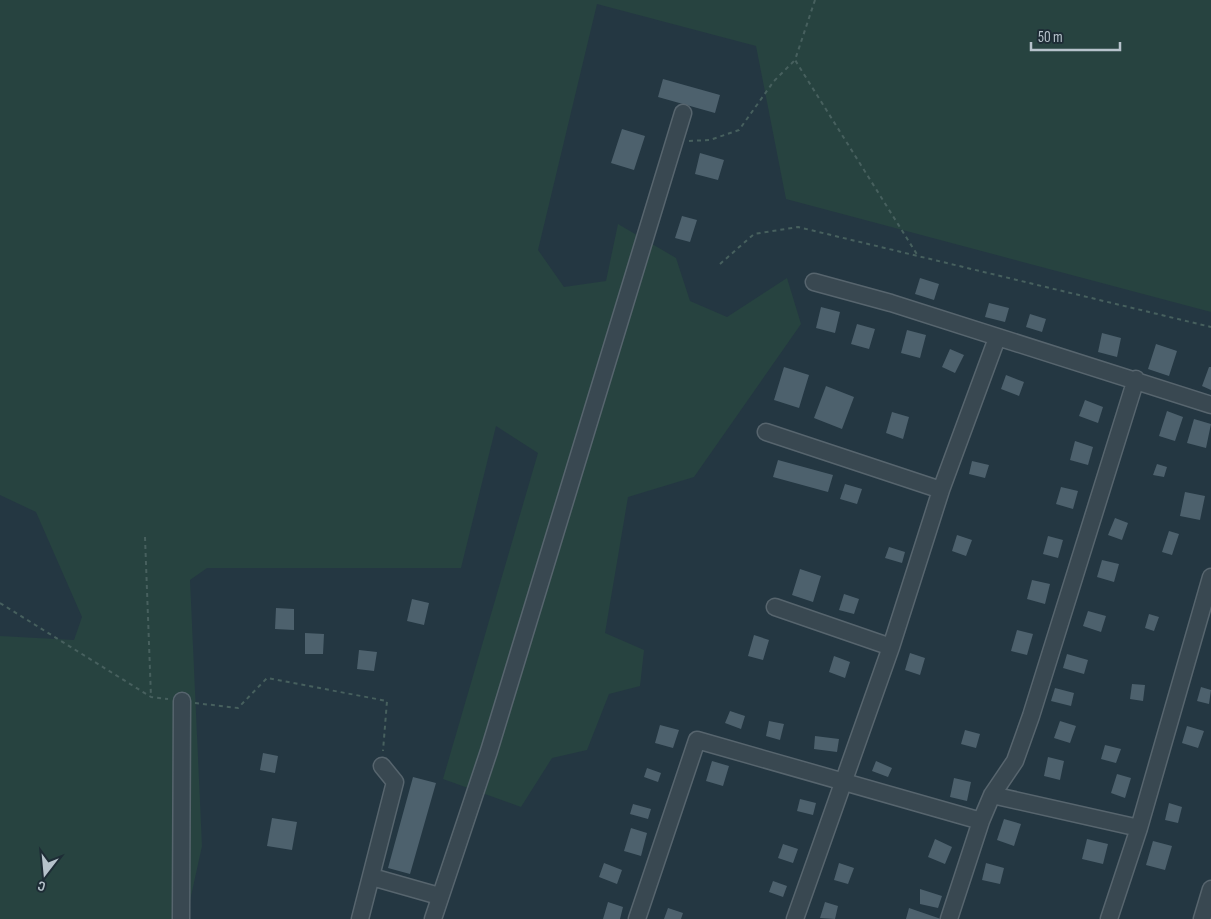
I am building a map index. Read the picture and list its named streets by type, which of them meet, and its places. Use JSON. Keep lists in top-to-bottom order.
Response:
{
  "scale_bar": "50 m",
  "north": "bottom"
}
